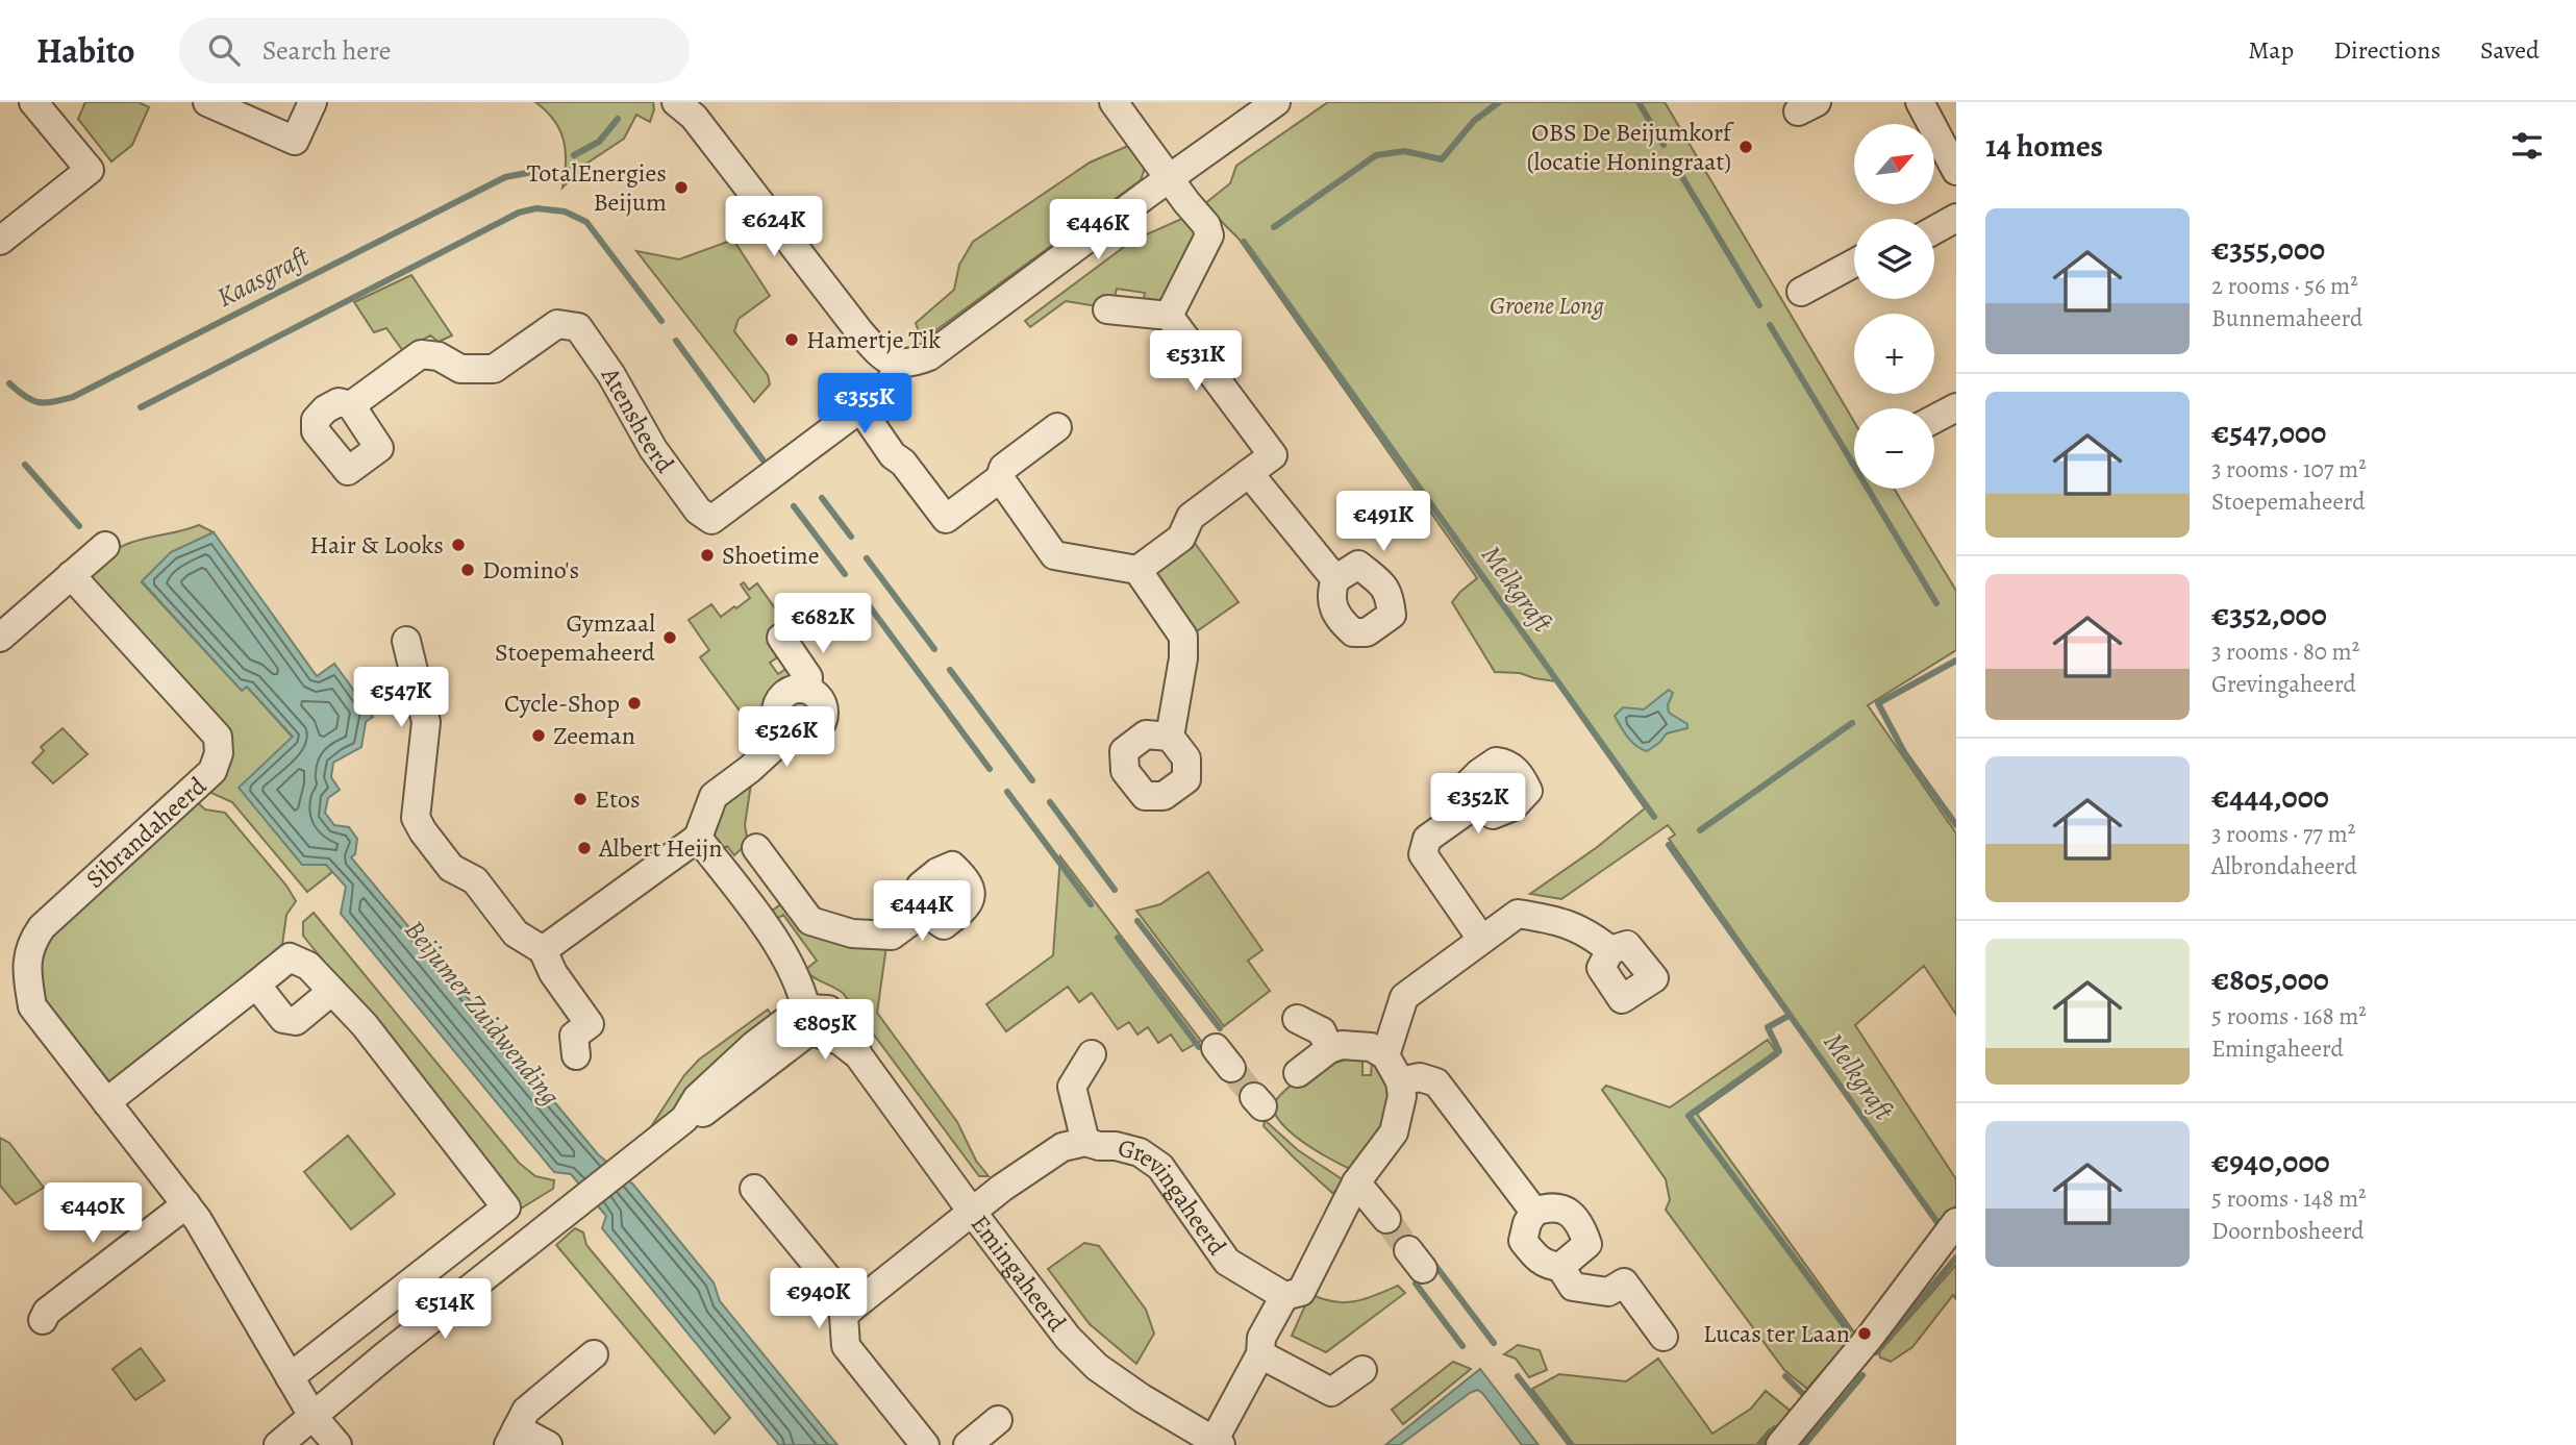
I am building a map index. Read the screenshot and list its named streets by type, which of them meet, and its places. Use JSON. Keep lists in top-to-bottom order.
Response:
{
  "streets": {
    "street": [
      "Atensheerd",
      "Sibrandaheerd",
      "Grevingaheerd",
      "Emingaheerd"
    ]
  },
  "crossings": [
    ["Grevingaheerd", "Emingaheerd"]
  ],
  "water": ["Kaasgraft", "Melkgraft", "Beijumer Zuidwending"],
  "parks": ["Groene Long"],
  "places": [
    "OBS De Beijumkorf (locatie Honingraat)",
    "TotalEnergies Beijum",
    "Hamertje Tik",
    "Hair & Looks",
    "Shoetime",
    "Domino's",
    "Gymzaal Stoepemaheerd",
    "Cycle-Shop",
    "Zeeman",
    "Etos",
    "Albert Heijn",
    "Lucas ter Laan"
  ],
  "north": "top right",
  "page": {
    "header": "Habito",
    "search": "Search here",
    "nav": ["Map", "Directions", "Saved"],
    "heading": "14 homes",
    "map_buttons": ["+", "−"],
    "list": [
      {
        "name": "€355,000",
        "note": "2 rooms · 56 m² · Bunnemaheerd"
      },
      {
        "name": "€547,000",
        "note": "3 rooms · 107 m² · Stoepemaheerd"
      },
      {
        "name": "€352,000",
        "note": "3 rooms · 80 m² · Grevingaheerd"
      },
      {
        "name": "€444,000",
        "note": "3 rooms · 77 m² · Albrondaheerd"
      },
      {
        "name": "€805,000",
        "note": "5 rooms · 168 m² · Emingaheerd"
      },
      {
        "name": "€940,000",
        "note": "5 rooms · 148 m² · Doornbosheerd"
      }
    ],
    "price": [
      "€624K",
      "€446K",
      "€531K",
      "€355K",
      "€491K",
      "€682K",
      "€547K",
      "€526K",
      "€352K",
      "€444K",
      "€805K",
      "€440K",
      "€940K",
      "€514K"
    ]
  }
}
